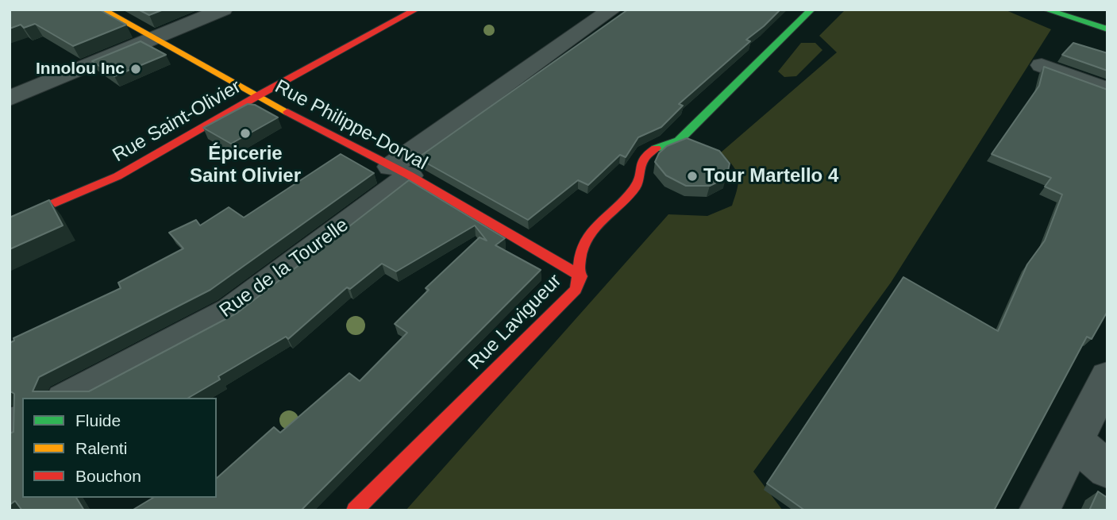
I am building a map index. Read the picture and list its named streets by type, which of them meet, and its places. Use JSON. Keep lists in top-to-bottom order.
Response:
{
  "streets": {
    "street": [
      "Rue Saint-Olivier",
      "Rue Philippe-Dorval",
      "Rue de la Tourelle",
      "Rue Lavigueur"
    ]
  },
  "crossings": [
    ["Rue Saint-Olivier", "Rue Philippe-Dorval"],
    ["Rue Philippe-Dorval", "Rue de la Tourelle"],
    ["Rue Philippe-Dorval", "Rue Lavigueur"]
  ],
  "places": ["Innolou Inc", "Épicerie Saint Olivier", "Tour Martello 4"],
  "legend": ["Fluide", "Ralenti", "Bouchon"]
}
